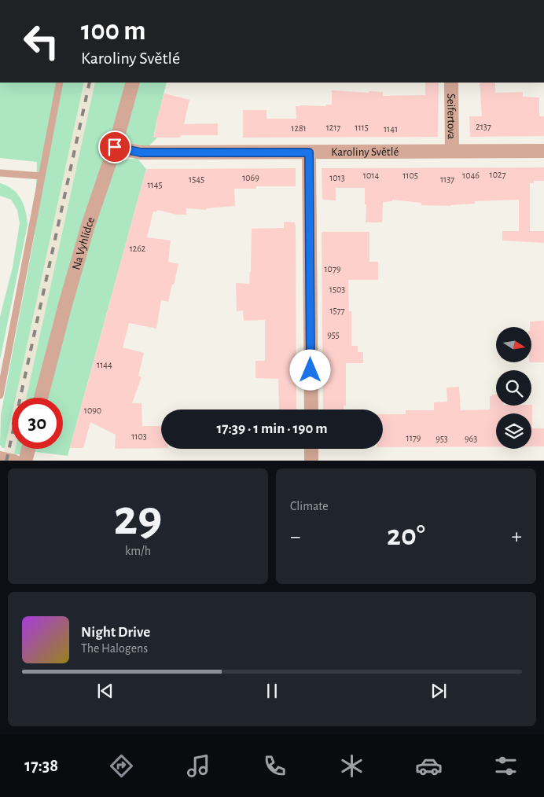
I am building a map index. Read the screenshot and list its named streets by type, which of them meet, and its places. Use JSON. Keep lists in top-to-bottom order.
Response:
{
  "streets": {
    "street": ["Seifertova", "Karoliny Světlé", "Na Vyhlídce"]
  },
  "crossings": [
    ["Seifertova", "Karoliny Světlé"],
    ["Karoliny Světlé", "Na Vyhlídce"]
  ],
  "house_numbers": [
    "2137",
    "1217",
    "1115",
    "1281",
    "1141",
    "1027",
    "1014",
    "1105",
    "1046",
    "1069",
    "1013",
    "1545",
    "1137",
    "1145",
    "1262",
    "1079",
    "1503",
    "1577",
    "955",
    "1144",
    "1090",
    "1103",
    "1179",
    "953",
    "963"
  ],
  "north": "right",
  "page": {
    "turn": ["100 m", "Karoliny Světlé"],
    "limit": "30",
    "trip": "17:39 · 1 min · 190 m",
    "tile": [
      ["29", "km/h"],
      "Climate"
    ],
    "heat": ["−", "20°", "+"],
    "song": ["Night Drive", "The Halogens"],
    "tabs": "17:38"
  }
}
